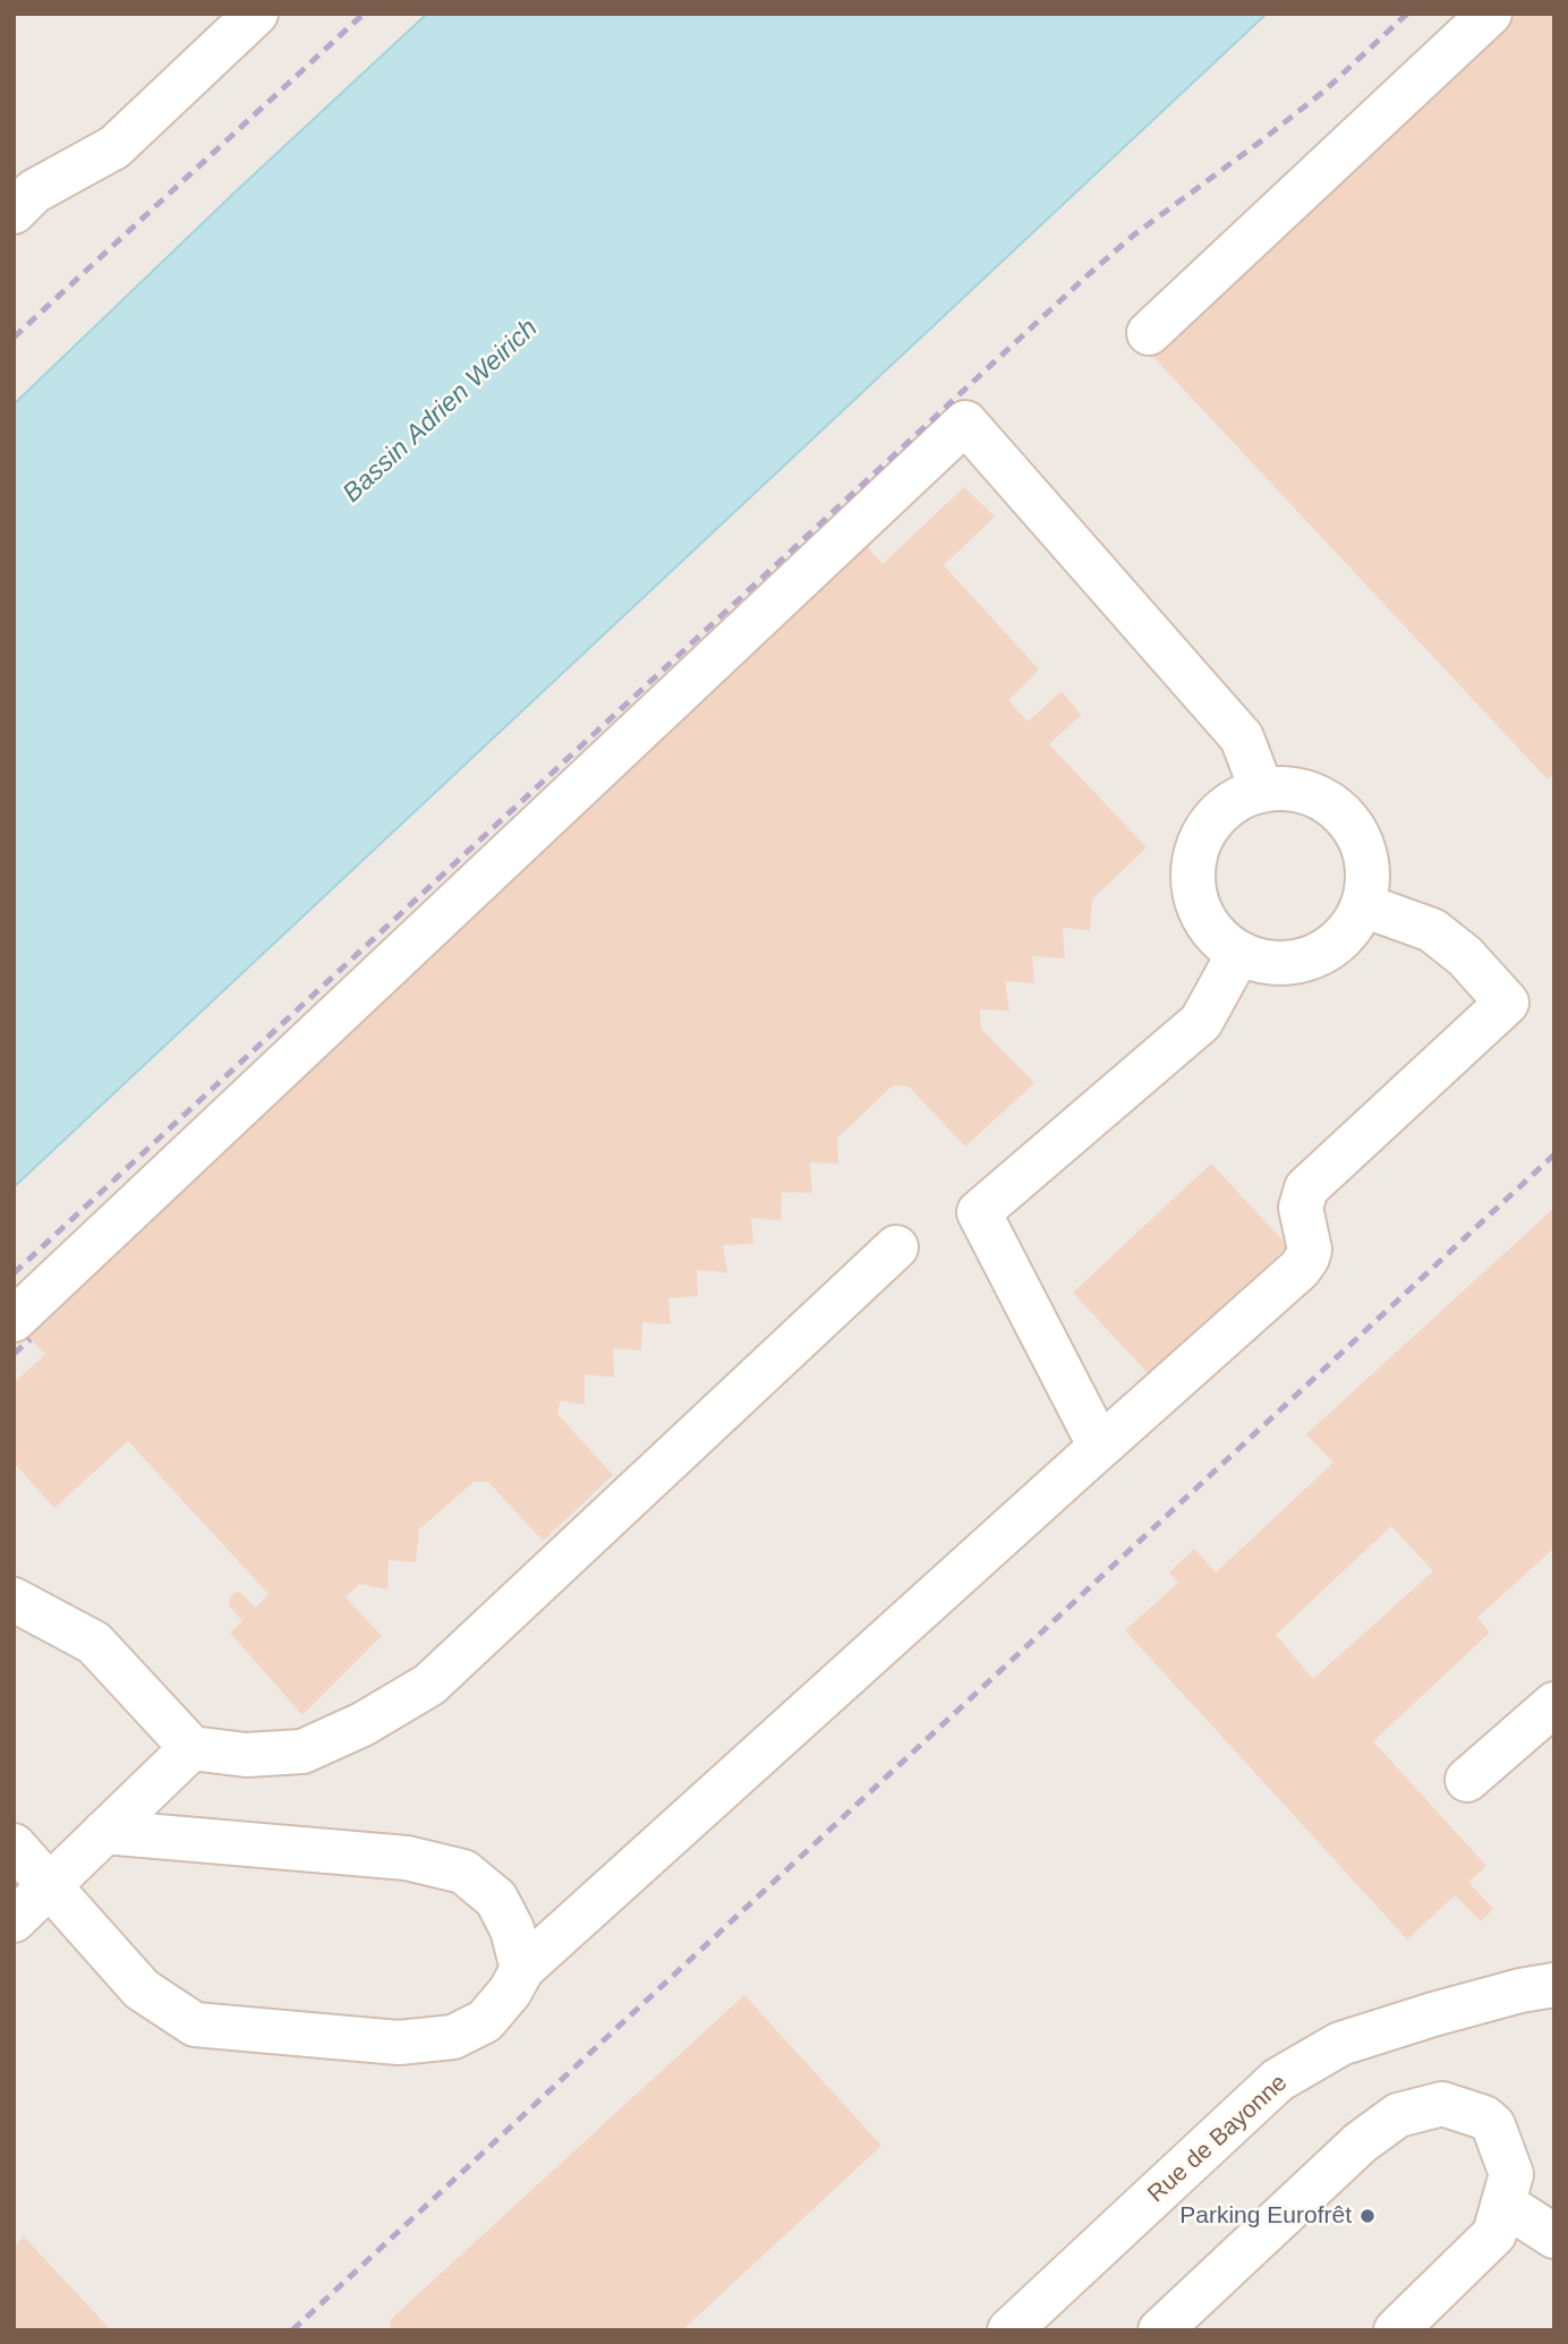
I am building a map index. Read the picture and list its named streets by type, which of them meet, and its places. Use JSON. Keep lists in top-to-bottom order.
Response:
{
  "streets": {
    "street": ["Rue de Bayonne"]
  },
  "water": ["Bassin Adrien Weirich"],
  "places": ["Parking Eurofrêt"]
}
